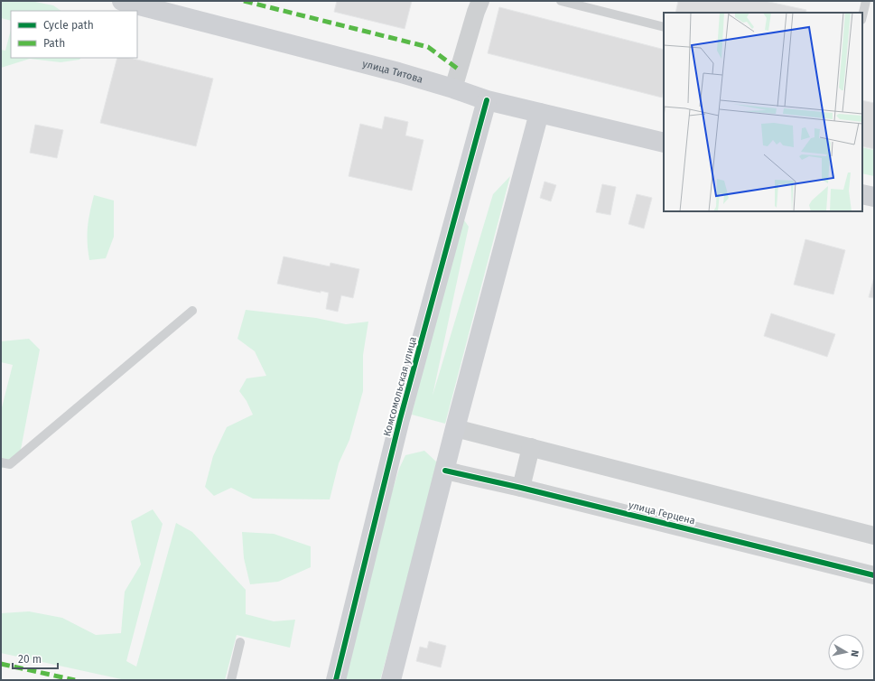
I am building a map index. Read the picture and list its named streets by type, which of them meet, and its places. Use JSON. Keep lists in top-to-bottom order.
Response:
{
  "streets": {
    "street": ["улица Титова", "Комсомольская улица", "улица Герцена"]
  },
  "crossings": [
    ["улица Титова", "Комсомольская улица"]
  ],
  "legend": ["Cycle path", "Path"],
  "scale_bar": "20 m",
  "north": "right"
}
